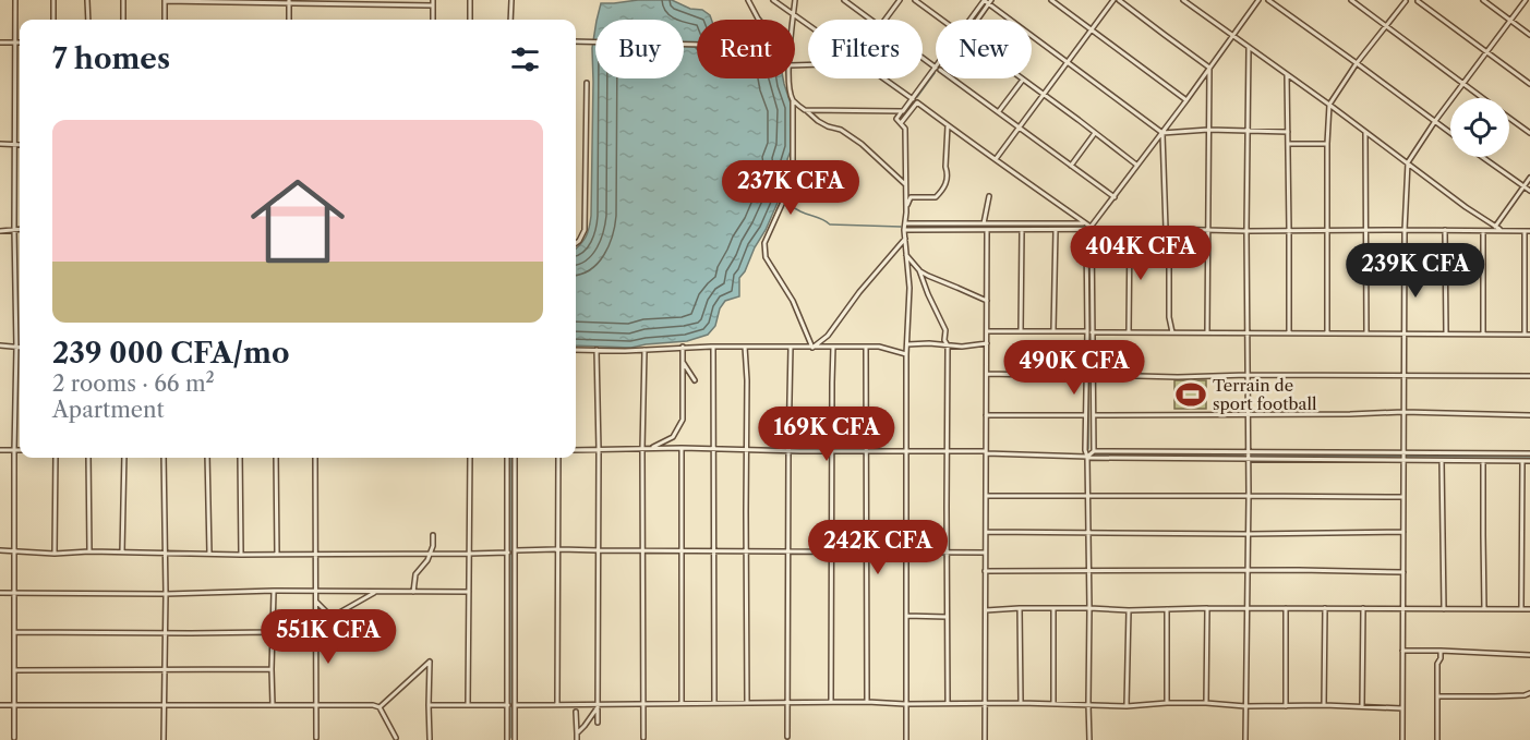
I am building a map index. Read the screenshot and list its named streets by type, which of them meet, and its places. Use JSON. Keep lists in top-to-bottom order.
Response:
{
  "places": {
    "sports": ["Terrain de sport football"]
  },
  "page": {
    "chip": [
      "Buy",
      "Rent",
      "Filters",
      "New"
    ],
    "heading": "7 homes",
    "list": [
      {
        "name": "239 000 CFA/mo",
        "note": "2 rooms · 66 m² · Apartment"
      }
    ],
    "price": [
      "237K CFA",
      "404K CFA",
      "239K CFA",
      "490K CFA",
      "169K CFA",
      "242K CFA",
      "551K CFA"
    ]
  }
}
